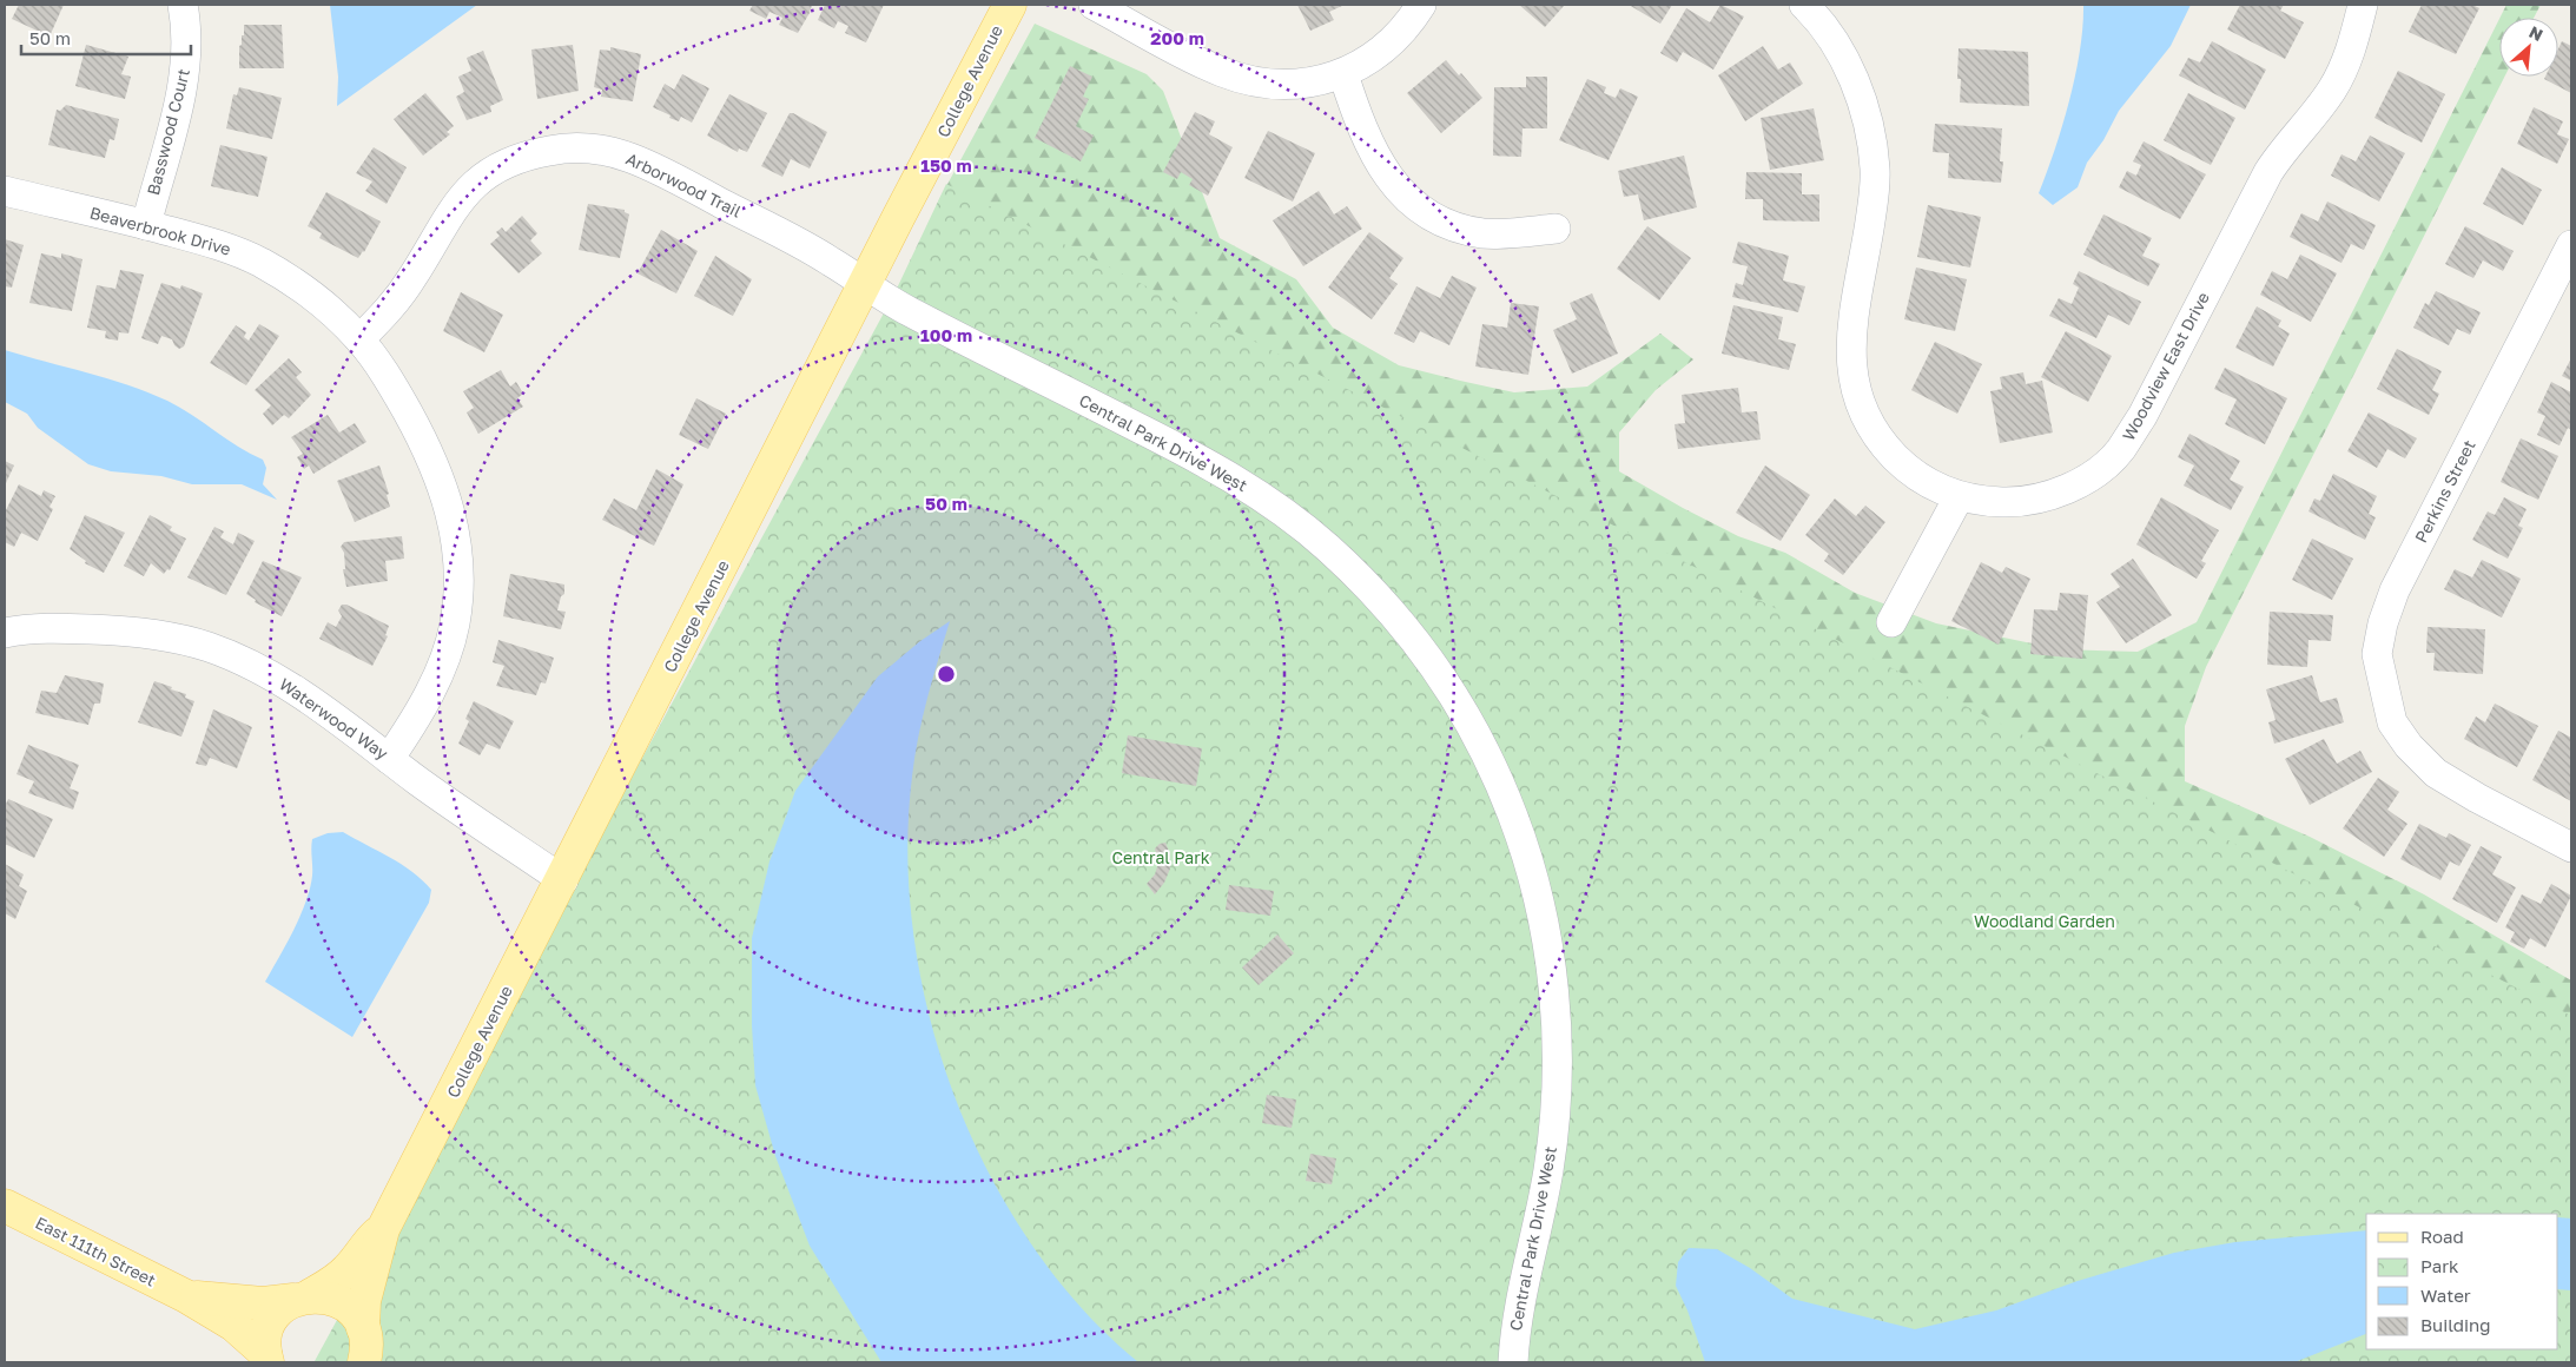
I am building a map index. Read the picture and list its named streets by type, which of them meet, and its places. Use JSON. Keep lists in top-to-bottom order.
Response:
{
  "streets": {
    "main road": ["College Avenue", "East 111th Street"],
    "street": [
      "Basswood Court",
      "Arborwood Trail",
      "Beaverbrook Drive",
      "Woodview East Drive",
      "Central Park Drive West",
      "Perkins Street",
      "Waterwood Way"
    ]
  },
  "crossings": [
    ["College Avenue", "Arborwood Trail"],
    ["College Avenue", "Central Park Drive West"],
    ["College Avenue", "Waterwood Way"],
    ["College Avenue", "East 111th Street"],
    ["Basswood Court", "Beaverbrook Drive"],
    ["Arborwood Trail", "Beaverbrook Drive"],
    ["Arborwood Trail", "Central Park Drive West"],
    ["Beaverbrook Drive", "Waterwood Way"]
  ],
  "parks": ["Central Park", "Woodland Garden"],
  "legend": [
    "Road",
    "Park",
    "Water",
    "Building"
  ],
  "scale_bar": "50 m",
  "north": "top right",
  "rings": [
    "200 m",
    "150 m",
    "100 m",
    "50 m"
  ]
}
